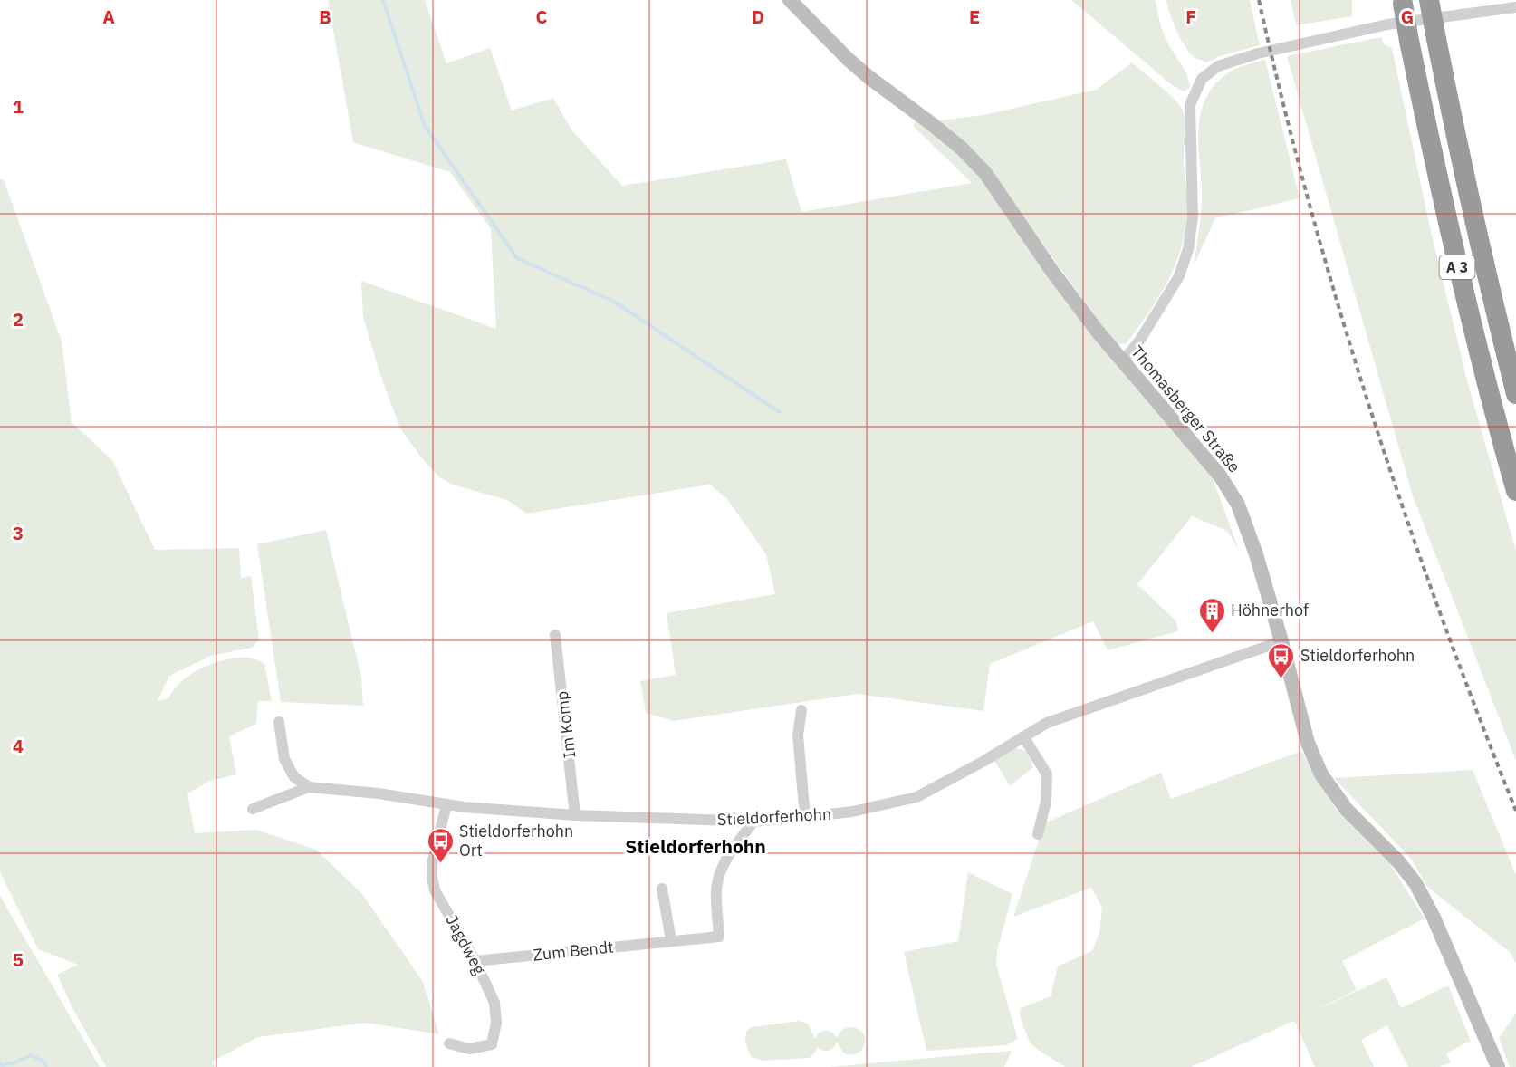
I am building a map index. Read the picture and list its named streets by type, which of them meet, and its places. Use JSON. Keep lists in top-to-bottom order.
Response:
{
  "streets": {
    "highway": ["A 3"],
    "main road": ["Thomasberger Straße"],
    "street": [
      "Im Komp",
      "Stieldorferhohn",
      "Jagdweg",
      "Zum Bendt"
    ]
  },
  "crossings": [
    ["Thomasberger Straße", "Stieldorferhohn"],
    ["Im Komp", "Stieldorferhohn"],
    ["Stieldorferhohn", "Jagdweg"],
    ["Stieldorferhohn", "Zum Bendt"],
    ["Jagdweg", "Zum Bendt"]
  ],
  "districts": ["Stieldorferhohn"],
  "places": {
    "building": ["Höhnerhof"],
    "bus stop": ["Stieldorferhohn", "Stieldorferhohn Ort"]
  },
  "grid": {
    "columns": [
      "A",
      "B",
      "C",
      "D",
      "E",
      "F",
      "G"
    ],
    "rows": [
      "1",
      "2",
      "3",
      "4",
      "5"
    ]
  }
}
